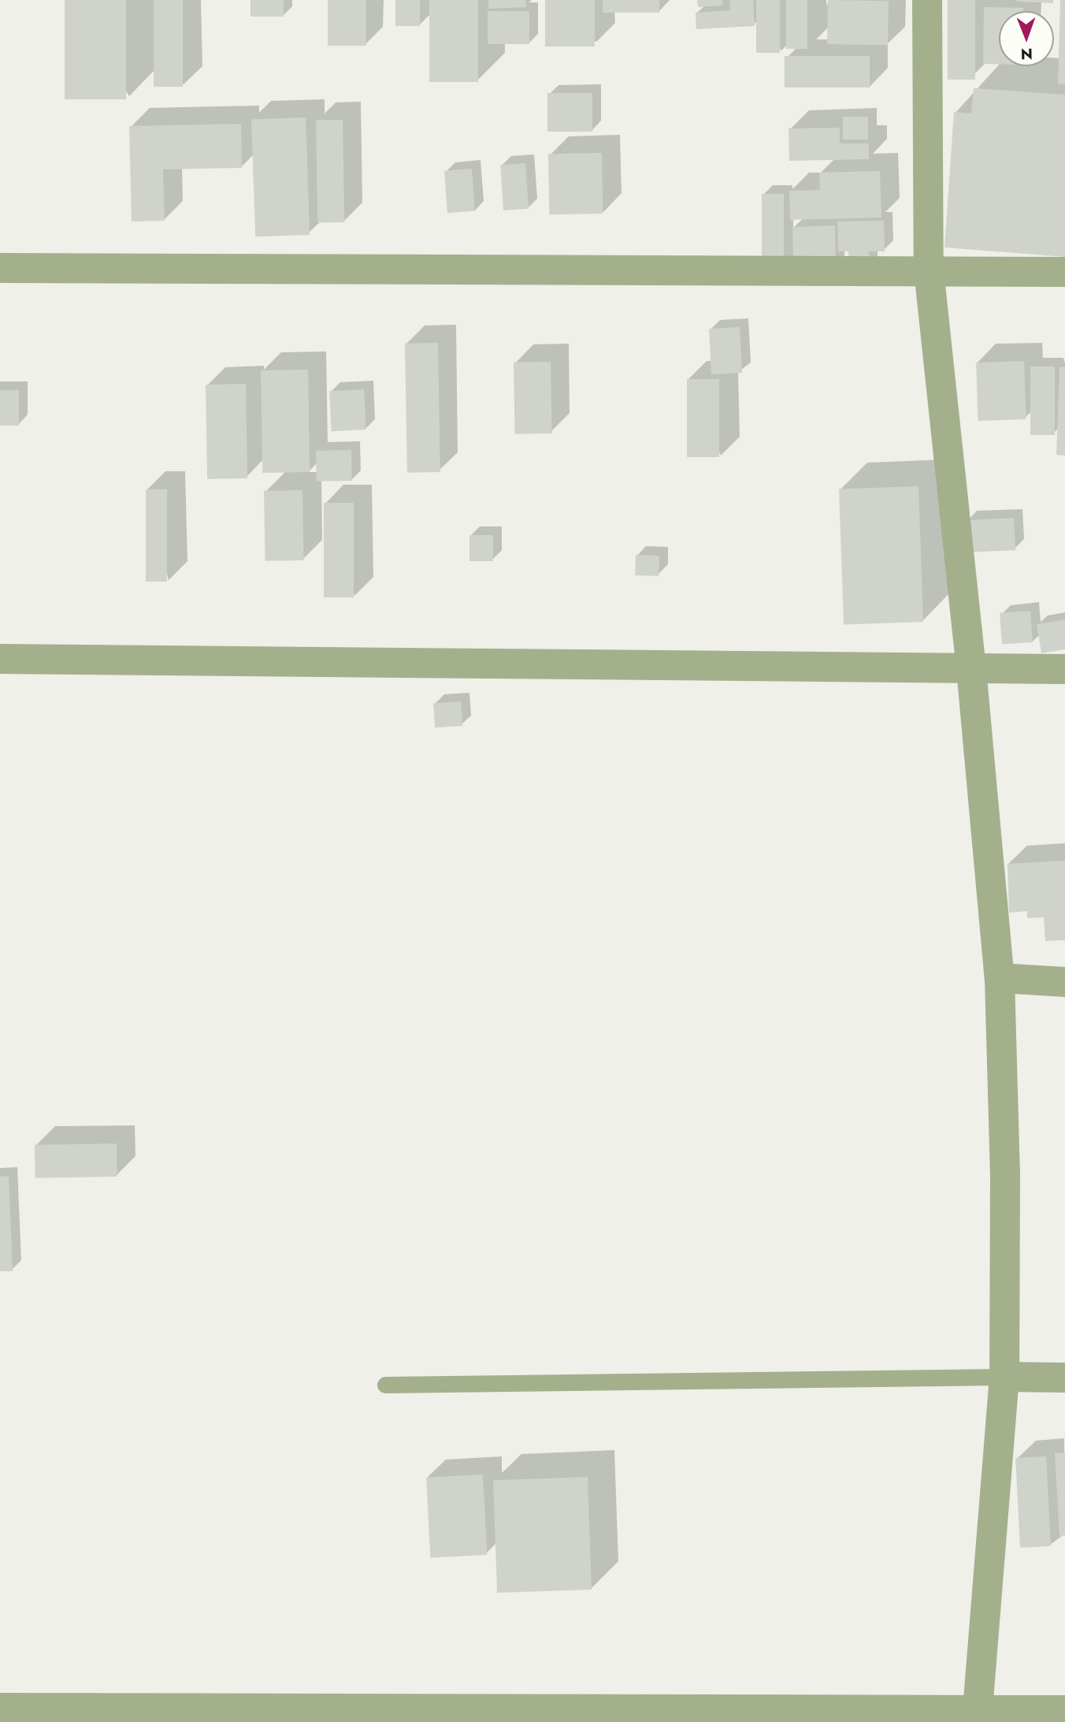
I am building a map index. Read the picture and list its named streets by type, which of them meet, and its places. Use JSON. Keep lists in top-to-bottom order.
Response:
{
  "north": "bottom"
}
